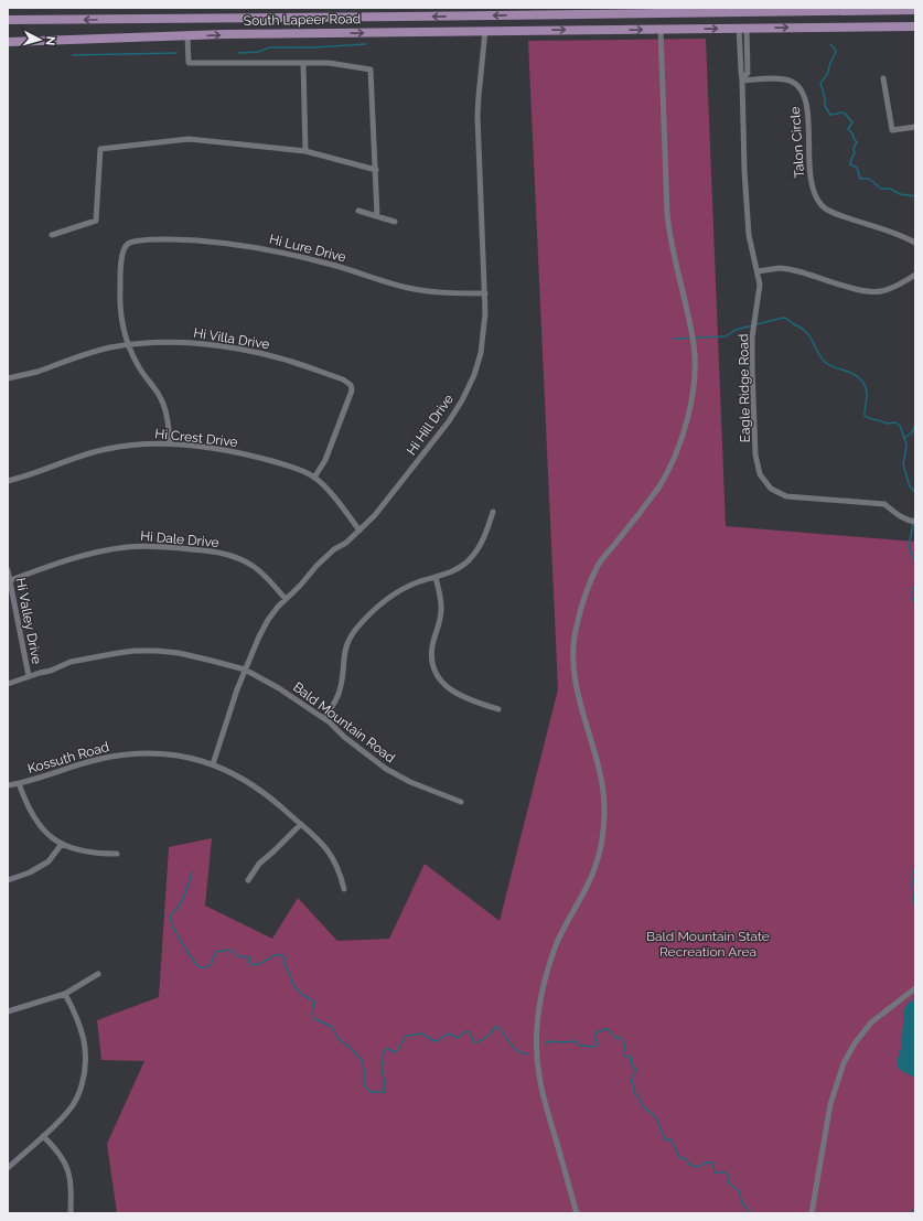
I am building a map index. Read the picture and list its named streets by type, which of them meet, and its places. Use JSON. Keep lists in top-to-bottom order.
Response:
{
  "streets": {
    "main road": ["South Lapeer Road"],
    "street": [
      "Talon Circle",
      "Hi Lure Drive",
      "Hi Villa Drive",
      "Eagle Ridge Road",
      "Hi Hill Drive",
      "Hi Crest Drive",
      "Hi Dale Drive",
      "Hi Valley Drive",
      "Bald Mountain Road",
      "Kossuth Road"
    ]
  },
  "crossings": [
    ["South Lapeer Road", "Eagle Ridge Road"],
    ["South Lapeer Road", "Hi Hill Drive"],
    ["Talon Circle", "Eagle Ridge Road"],
    ["Hi Lure Drive", "Hi Villa Drive"],
    ["Hi Lure Drive", "Hi Hill Drive"],
    ["Hi Villa Drive", "Hi Crest Drive"],
    ["Hi Hill Drive", "Hi Crest Drive"],
    ["Hi Hill Drive", "Hi Dale Drive"],
    ["Hi Hill Drive", "Bald Mountain Road"],
    ["Hi Hill Drive", "Kossuth Road"],
    ["Hi Dale Drive", "Hi Valley Drive"],
    ["Hi Valley Drive", "Bald Mountain Road"]
  ],
  "parks": ["Bald Mountain State Recreation Area"],
  "north": "right"
}
